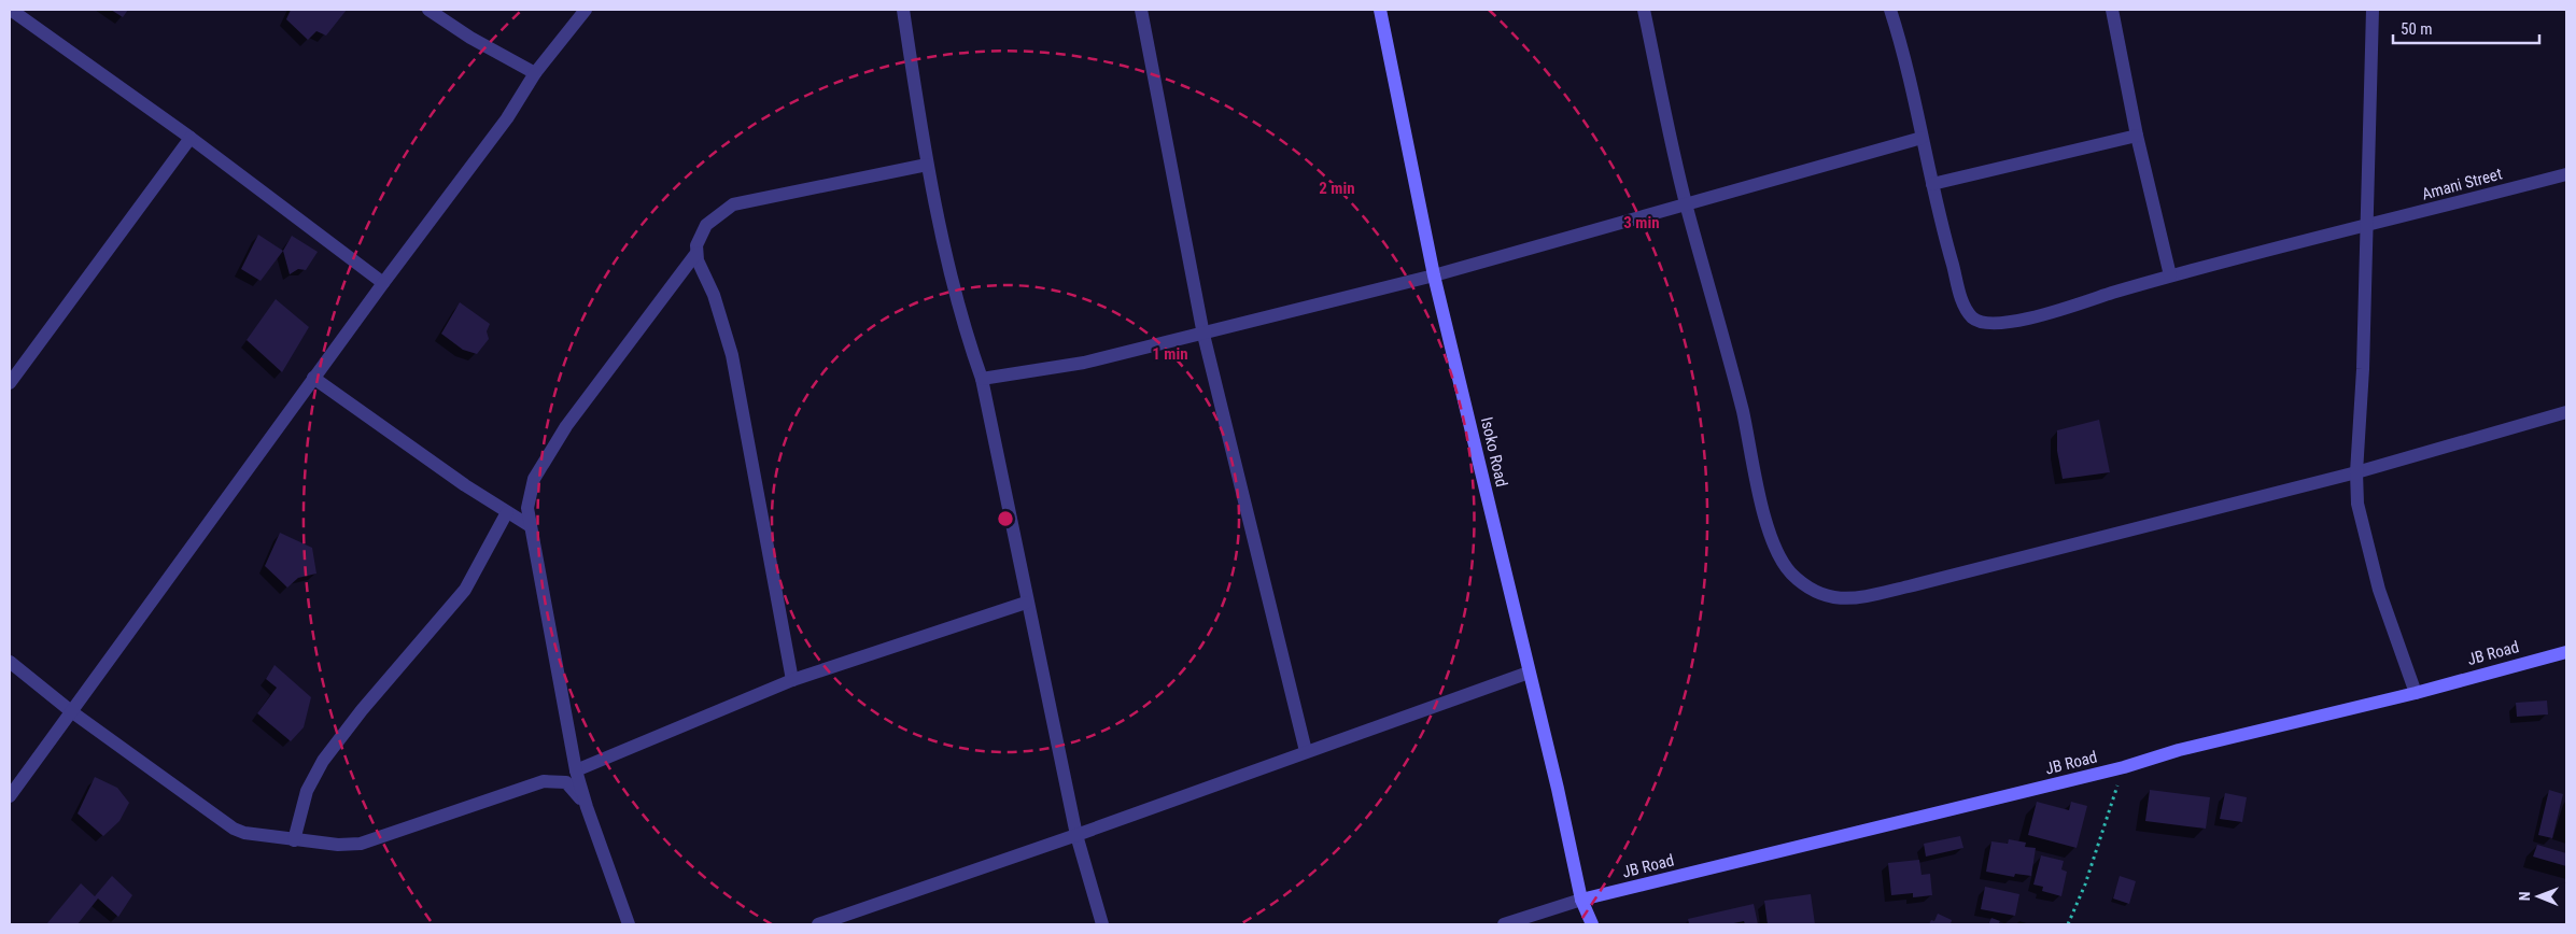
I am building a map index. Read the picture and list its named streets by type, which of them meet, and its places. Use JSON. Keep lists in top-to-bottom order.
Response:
{
  "streets": {
    "street": ["Amani Street", "Isoko Road", "JB Road"]
  },
  "crossings": [
    ["Isoko Road", "JB Road"]
  ],
  "scale_bar": "50 m",
  "north": "left",
  "rings": ["2 min", "3 min", "1 min"]
}
